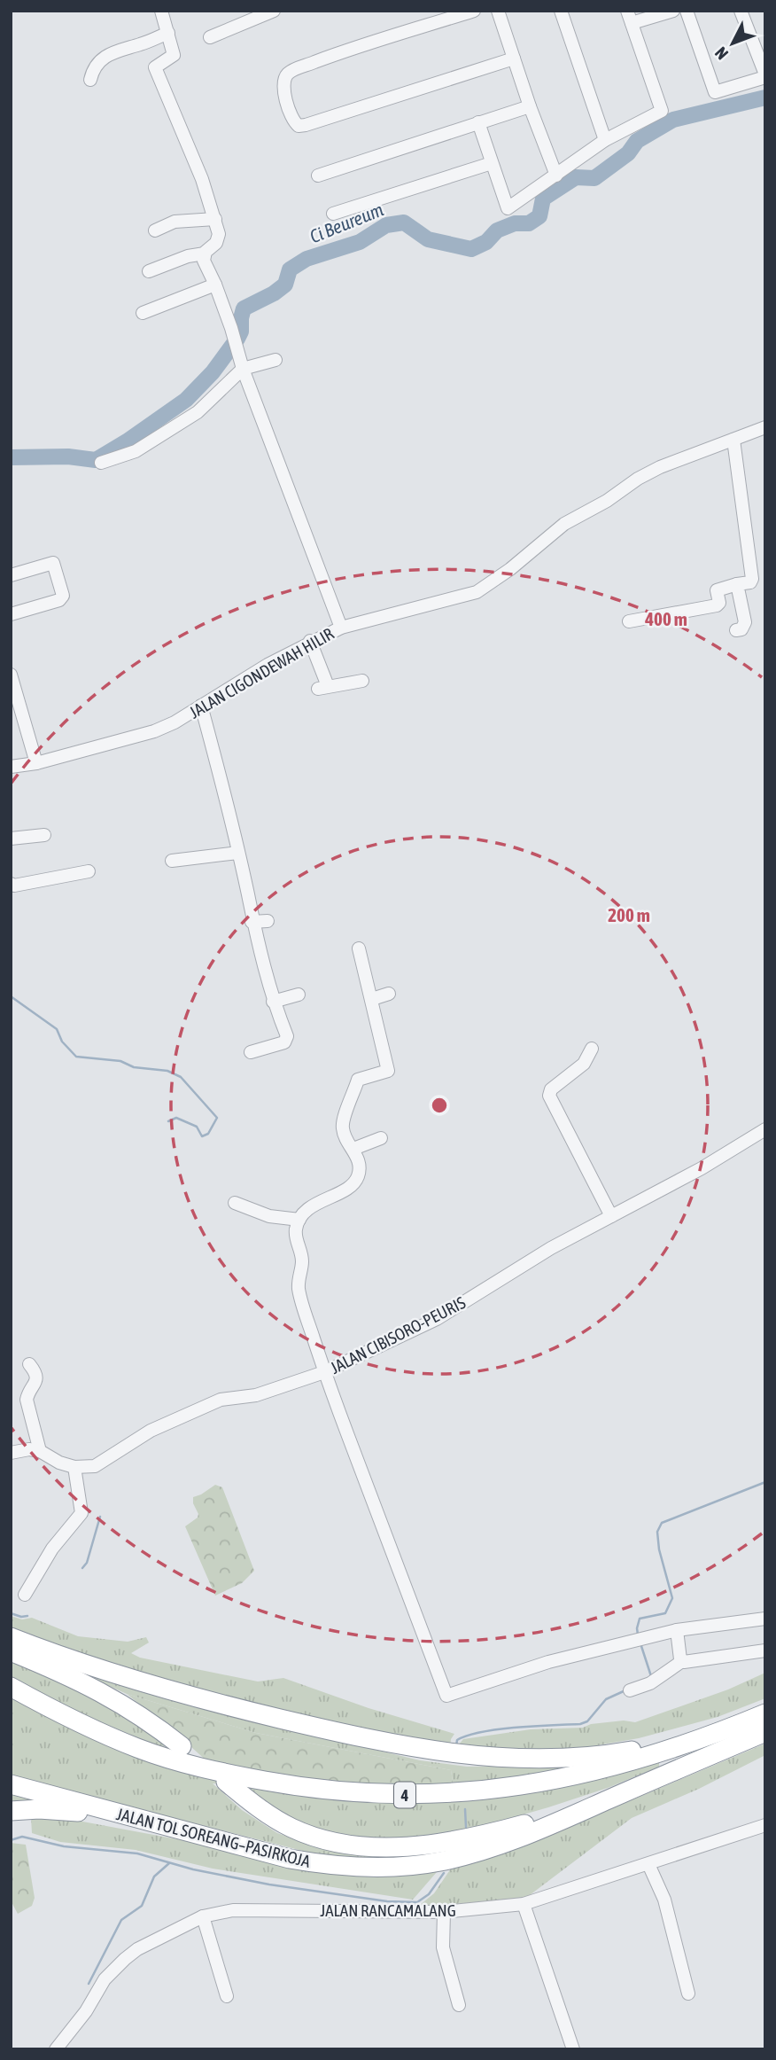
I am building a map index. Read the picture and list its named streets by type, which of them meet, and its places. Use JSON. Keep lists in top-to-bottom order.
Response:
{
  "streets": {
    "highway": ["4", "JALAN TOL SOREANG–PASIRKOJA"],
    "street": ["JALAN CIGONDEWAH HILIR", "JALAN CIBISORO-PEURIS", "JALAN RANCAMALANG"]
  },
  "water": ["Ci Beureum"],
  "north": "bottom left",
  "rings": ["400 m", "200 m"]
}
